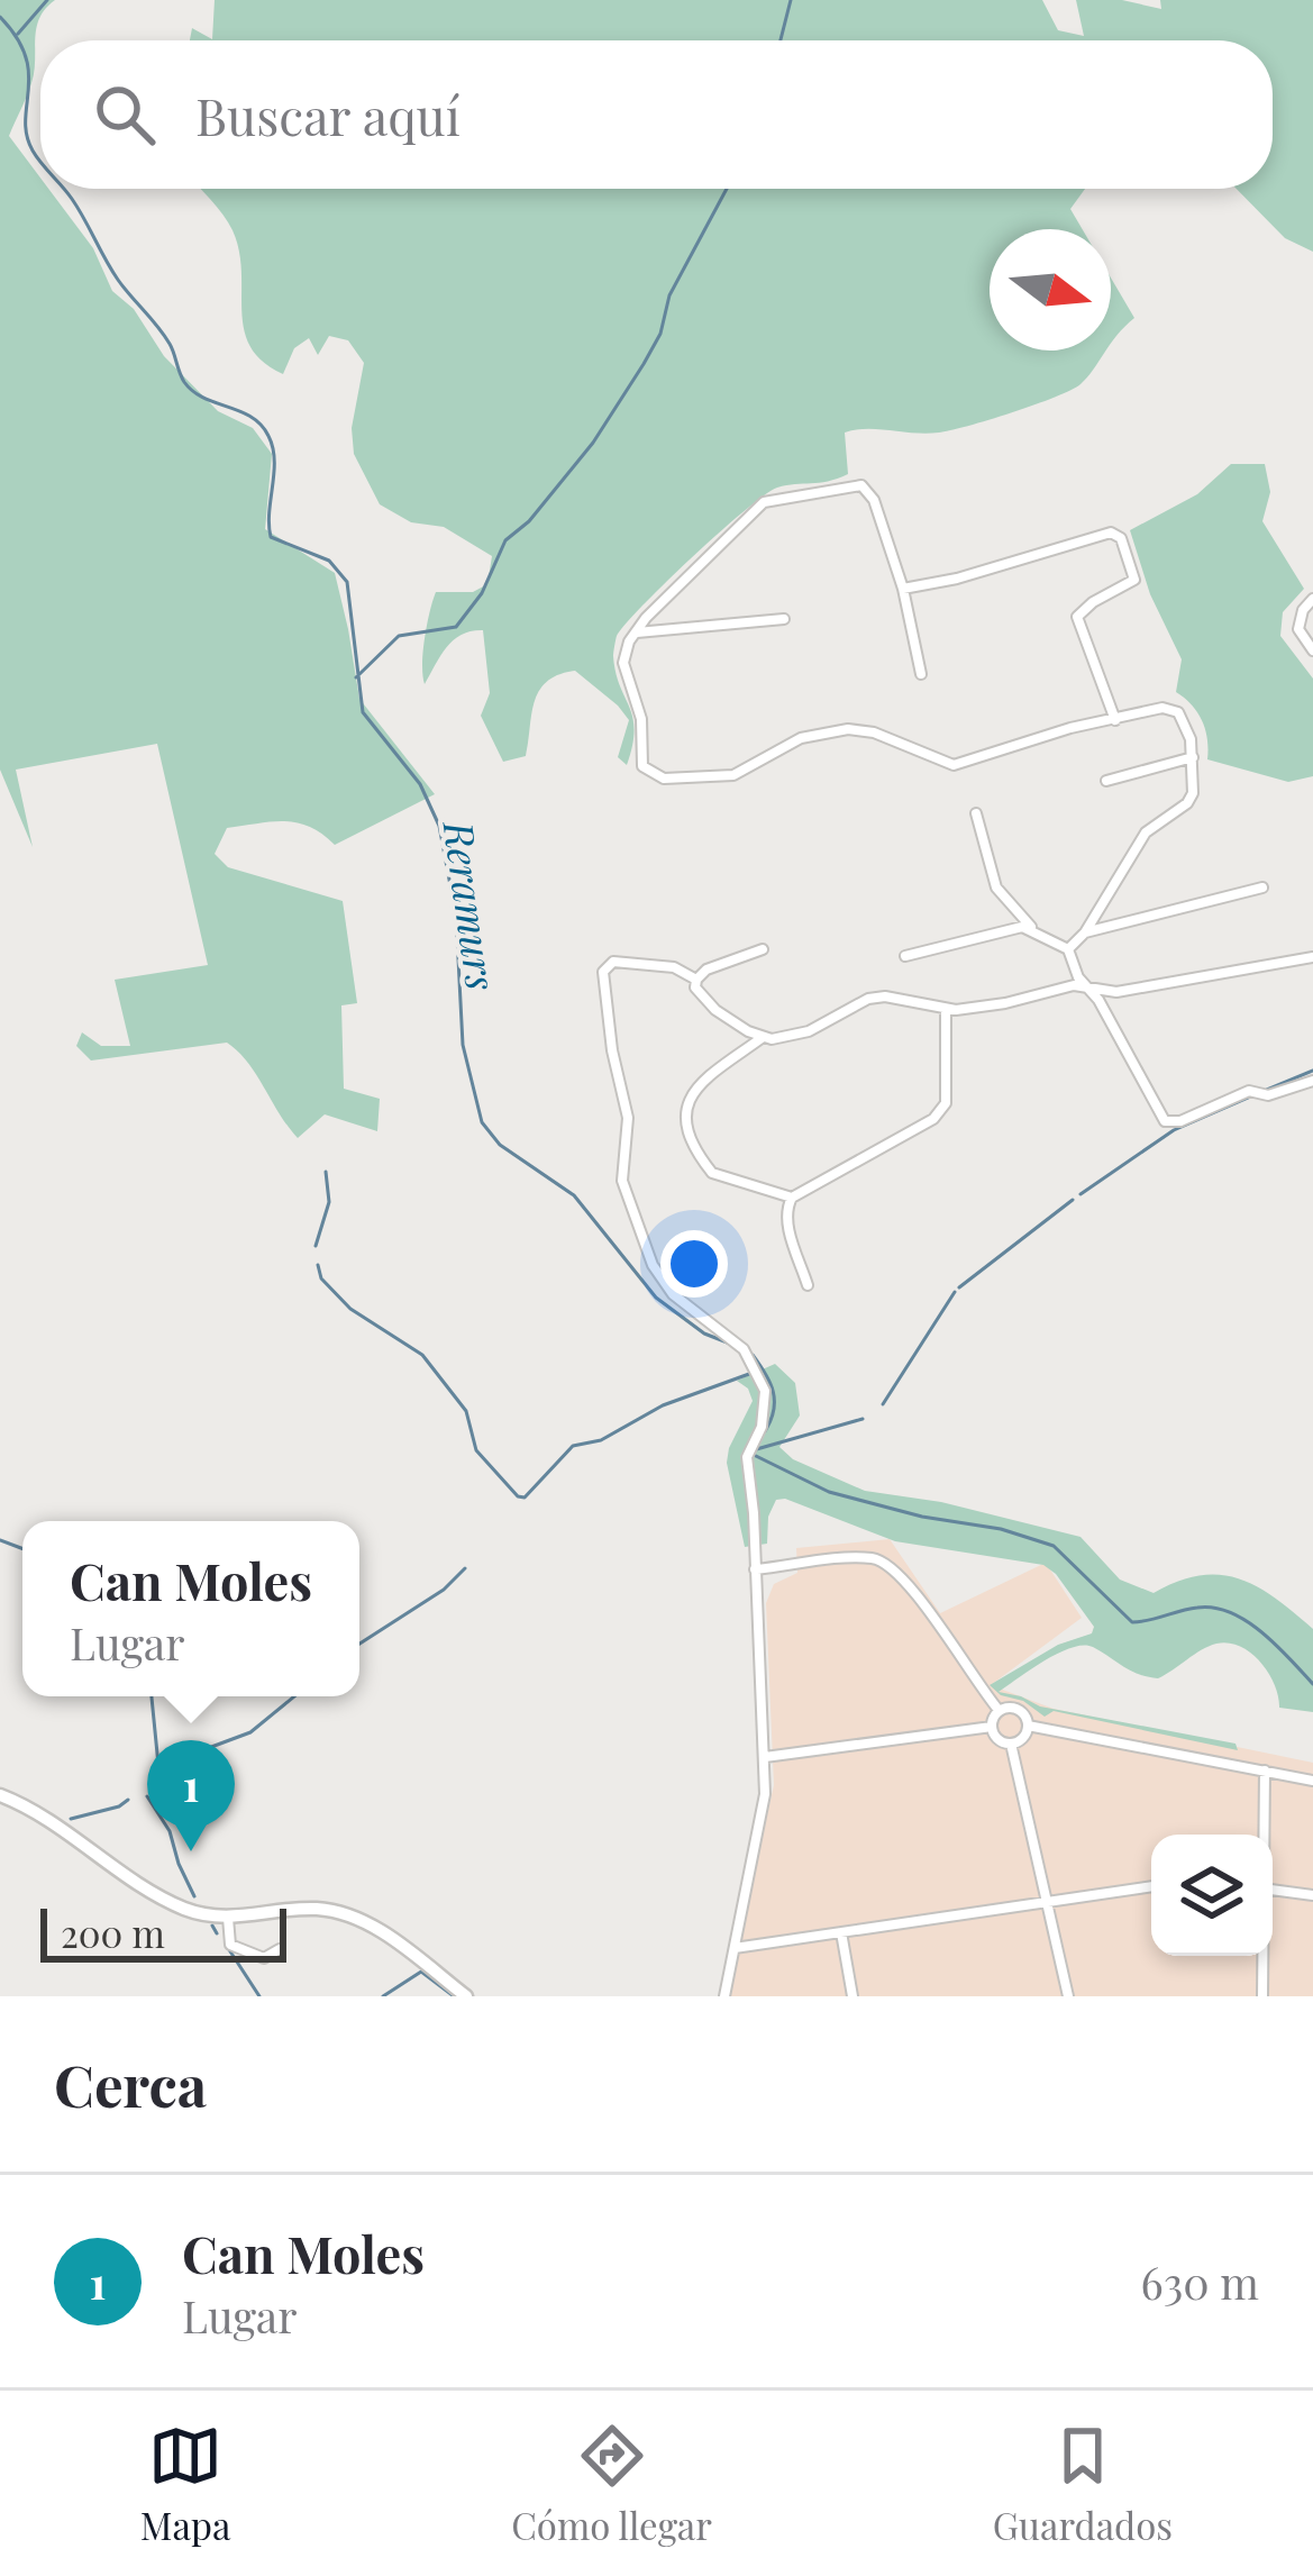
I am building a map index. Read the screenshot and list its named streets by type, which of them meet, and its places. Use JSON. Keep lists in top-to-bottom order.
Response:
{
  "water": ["Reramurs"],
  "scale_bar": "200 m",
  "north": "right",
  "page": {
    "search": "Buscar aquí",
    "popup": ["Can Moles", "Lugar"],
    "pins": "1",
    "scale": "200 m",
    "heading": "Cerca",
    "list": [
      {
        "mark": "1",
        "name": "Can Moles",
        "note": "Lugar",
        "value": "630 m"
      }
    ],
    "nav": ["Mapa", "Cómo llegar", "Guardados"]
  }
}
